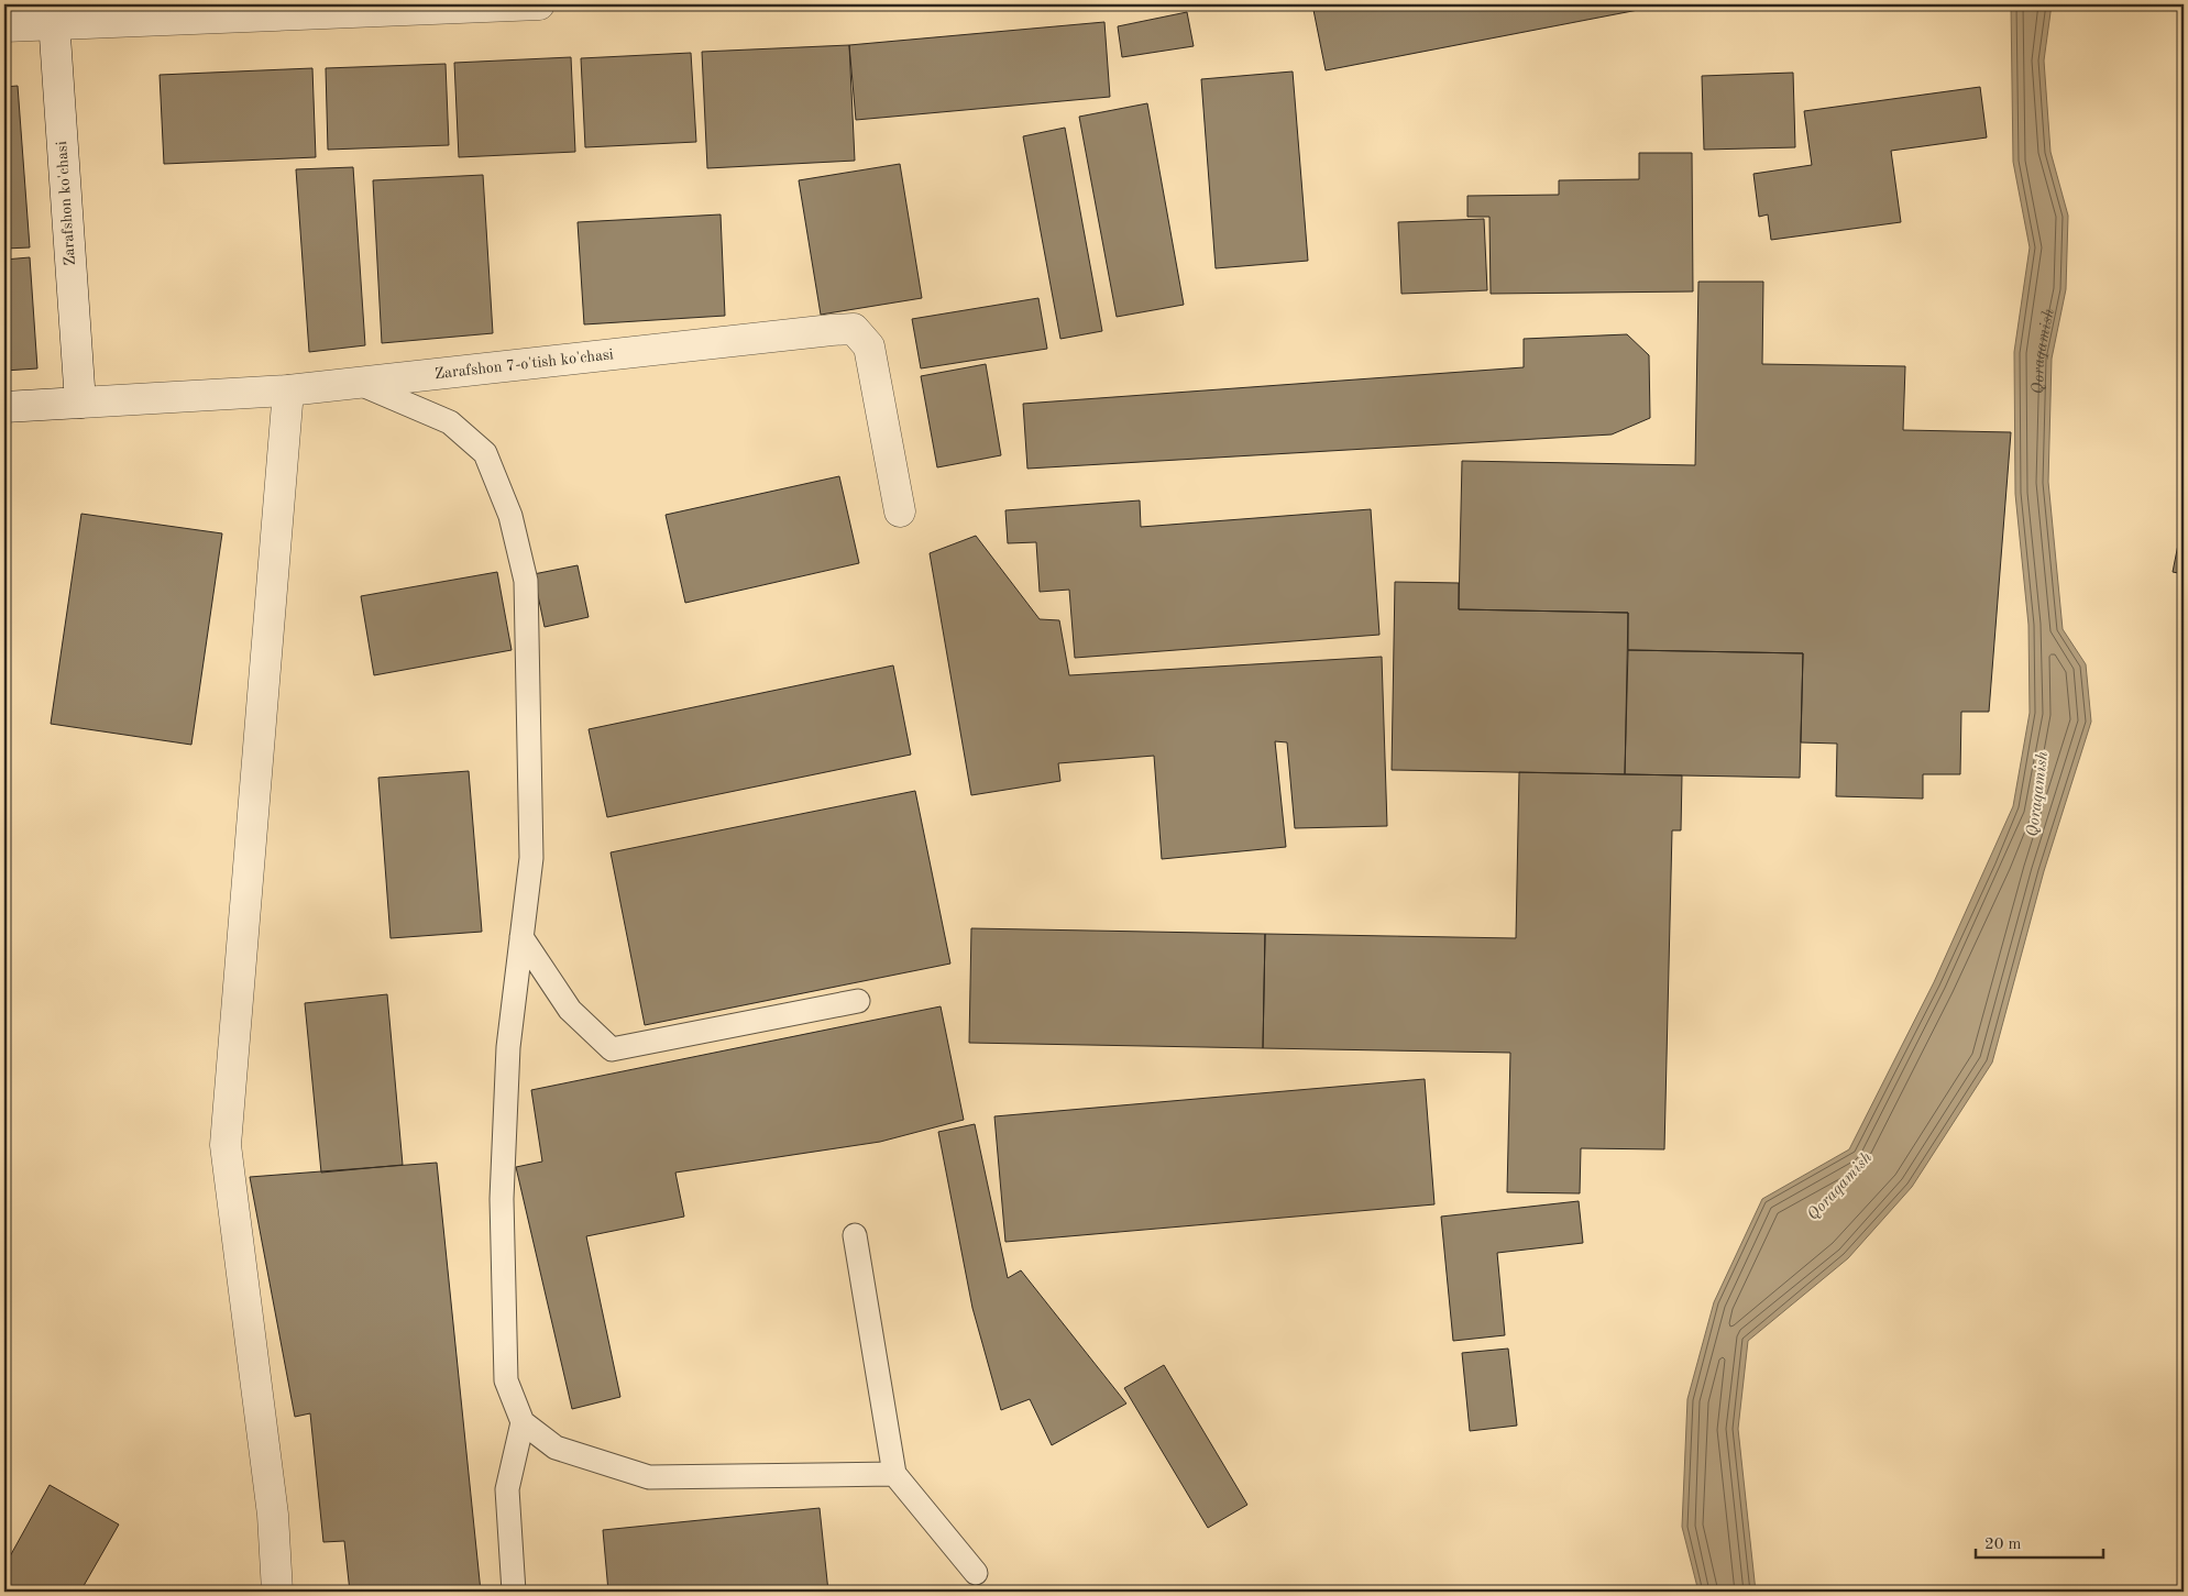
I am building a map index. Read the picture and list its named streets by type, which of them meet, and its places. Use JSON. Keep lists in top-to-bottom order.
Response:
{
  "streets": {
    "street": ["Zarafshon ko'chasi", "Zarafshon 7-o'tish ko'chasi"]
  },
  "crossings": [
    ["Zarafshon ko'chasi", "Zarafshon 7-o'tish ko'chasi"]
  ],
  "water": ["Qoraqamish"],
  "scale_bar": "20 m"
}
